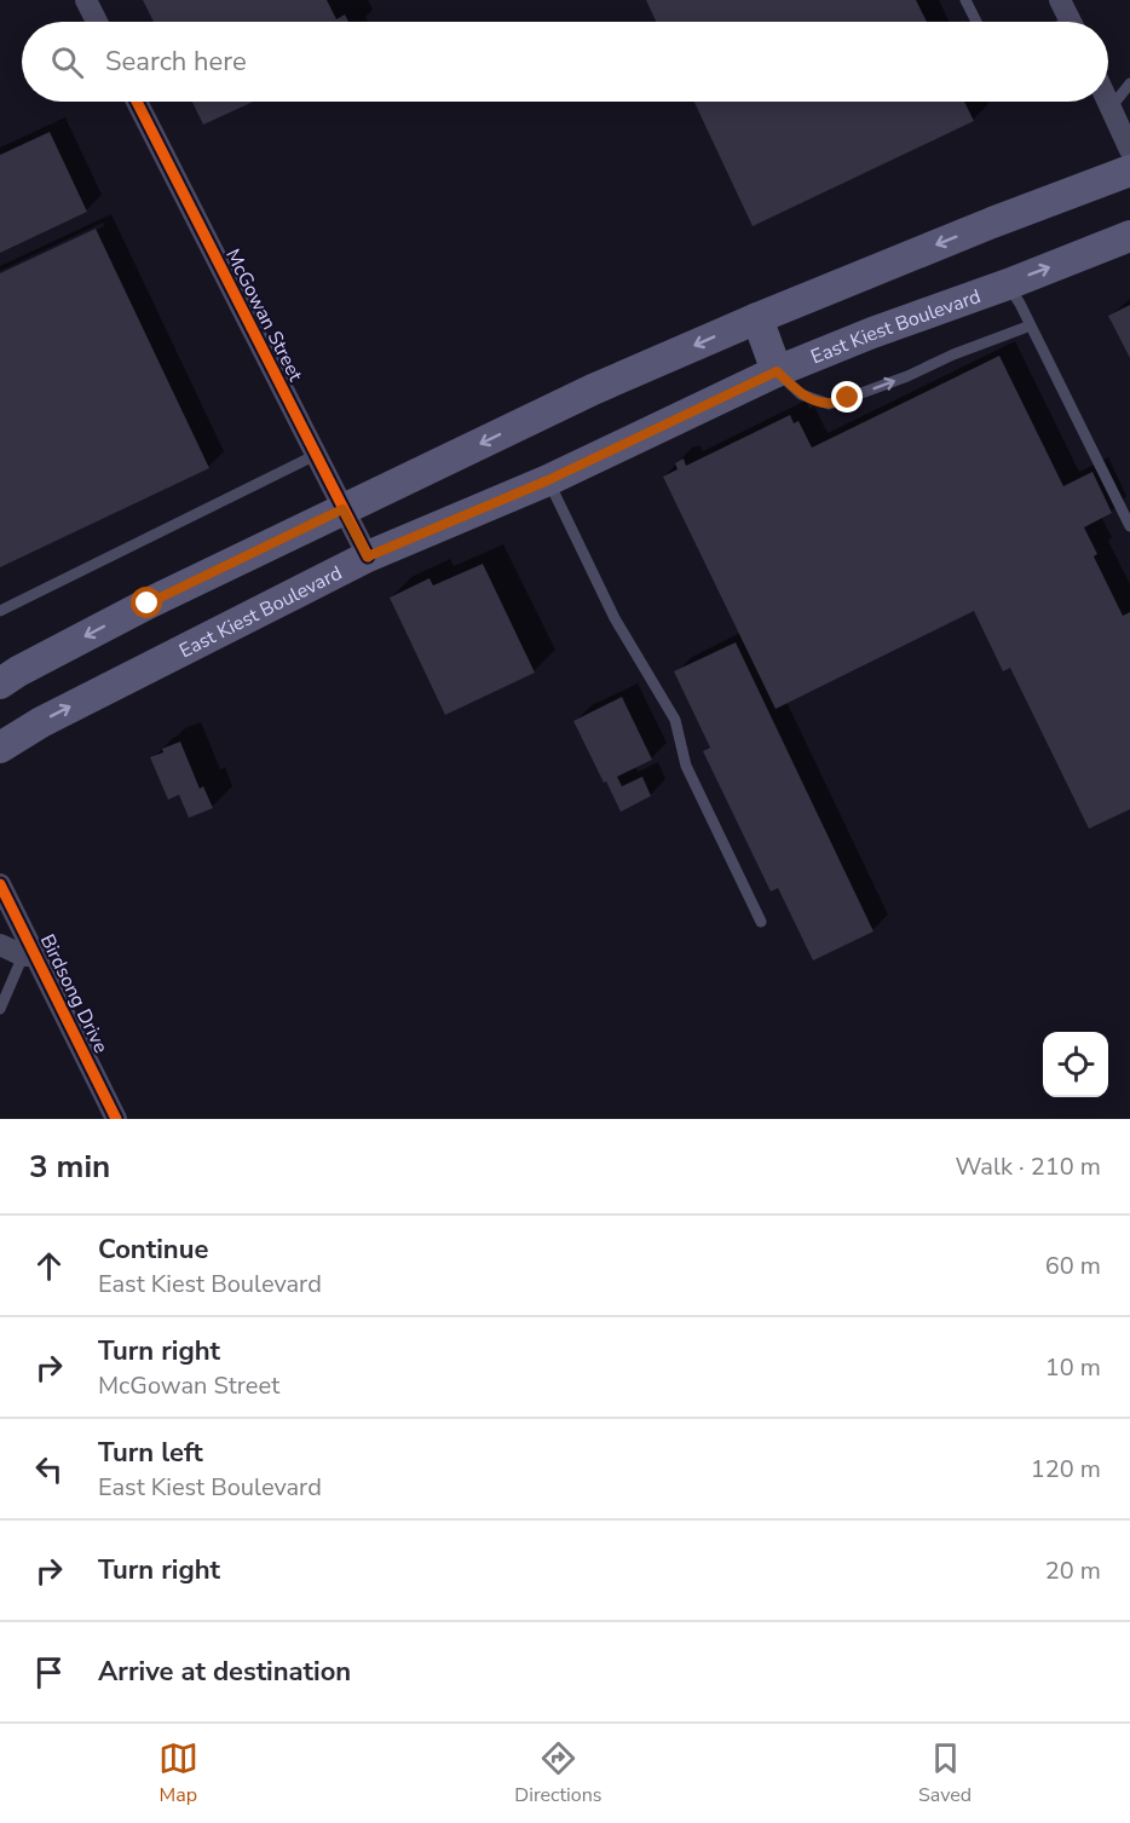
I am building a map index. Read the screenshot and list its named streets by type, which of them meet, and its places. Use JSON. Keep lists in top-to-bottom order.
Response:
{
  "streets": {
    "main road": ["East Kiest Boulevard"],
    "street": ["McGowan Street", "Birdsong Drive"]
  },
  "crossings": [
    ["McGowan Street", "East Kiest Boulevard"]
  ],
  "page": {
    "search": "Search here",
    "heading": ["3 min", "Walk · 210 m"],
    "list": [
      ["Continue", "East Kiest Boulevard", "60 m"],
      ["Turn right", "McGowan Street", "10 m"],
      ["Turn left", "East Kiest Boulevard", "120 m"],
      ["Turn right", "20 m"],
      "Arrive at destination"
    ],
    "nav": ["Map", "Directions", "Saved"]
  }
}
